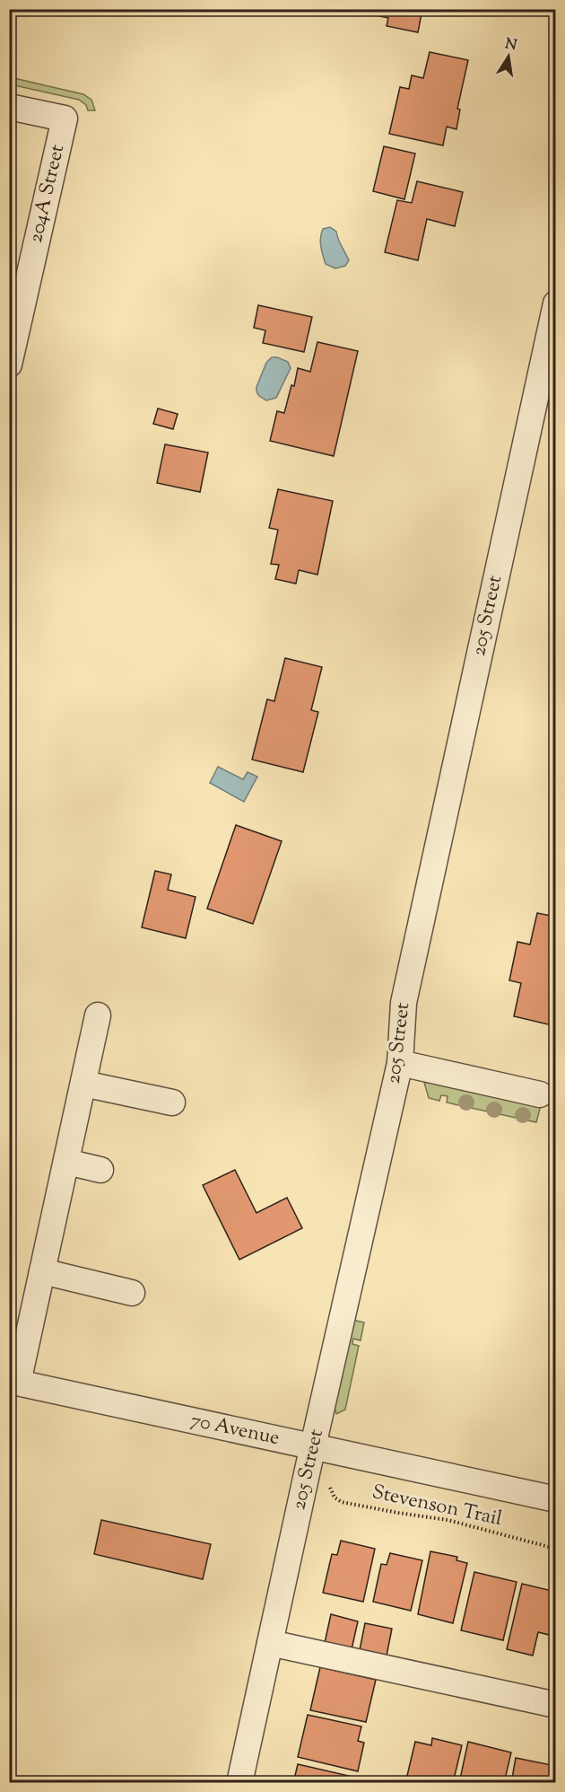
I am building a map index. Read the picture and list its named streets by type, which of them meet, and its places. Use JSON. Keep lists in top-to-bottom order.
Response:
{
  "streets": {
    "street": ["204A Street", "205 Street", "70 Avenue"],
    "path": ["Stevenson Trail"]
  },
  "crossings": [
    ["205 Street", "70 Avenue"]
  ],
  "north": "top"
}
